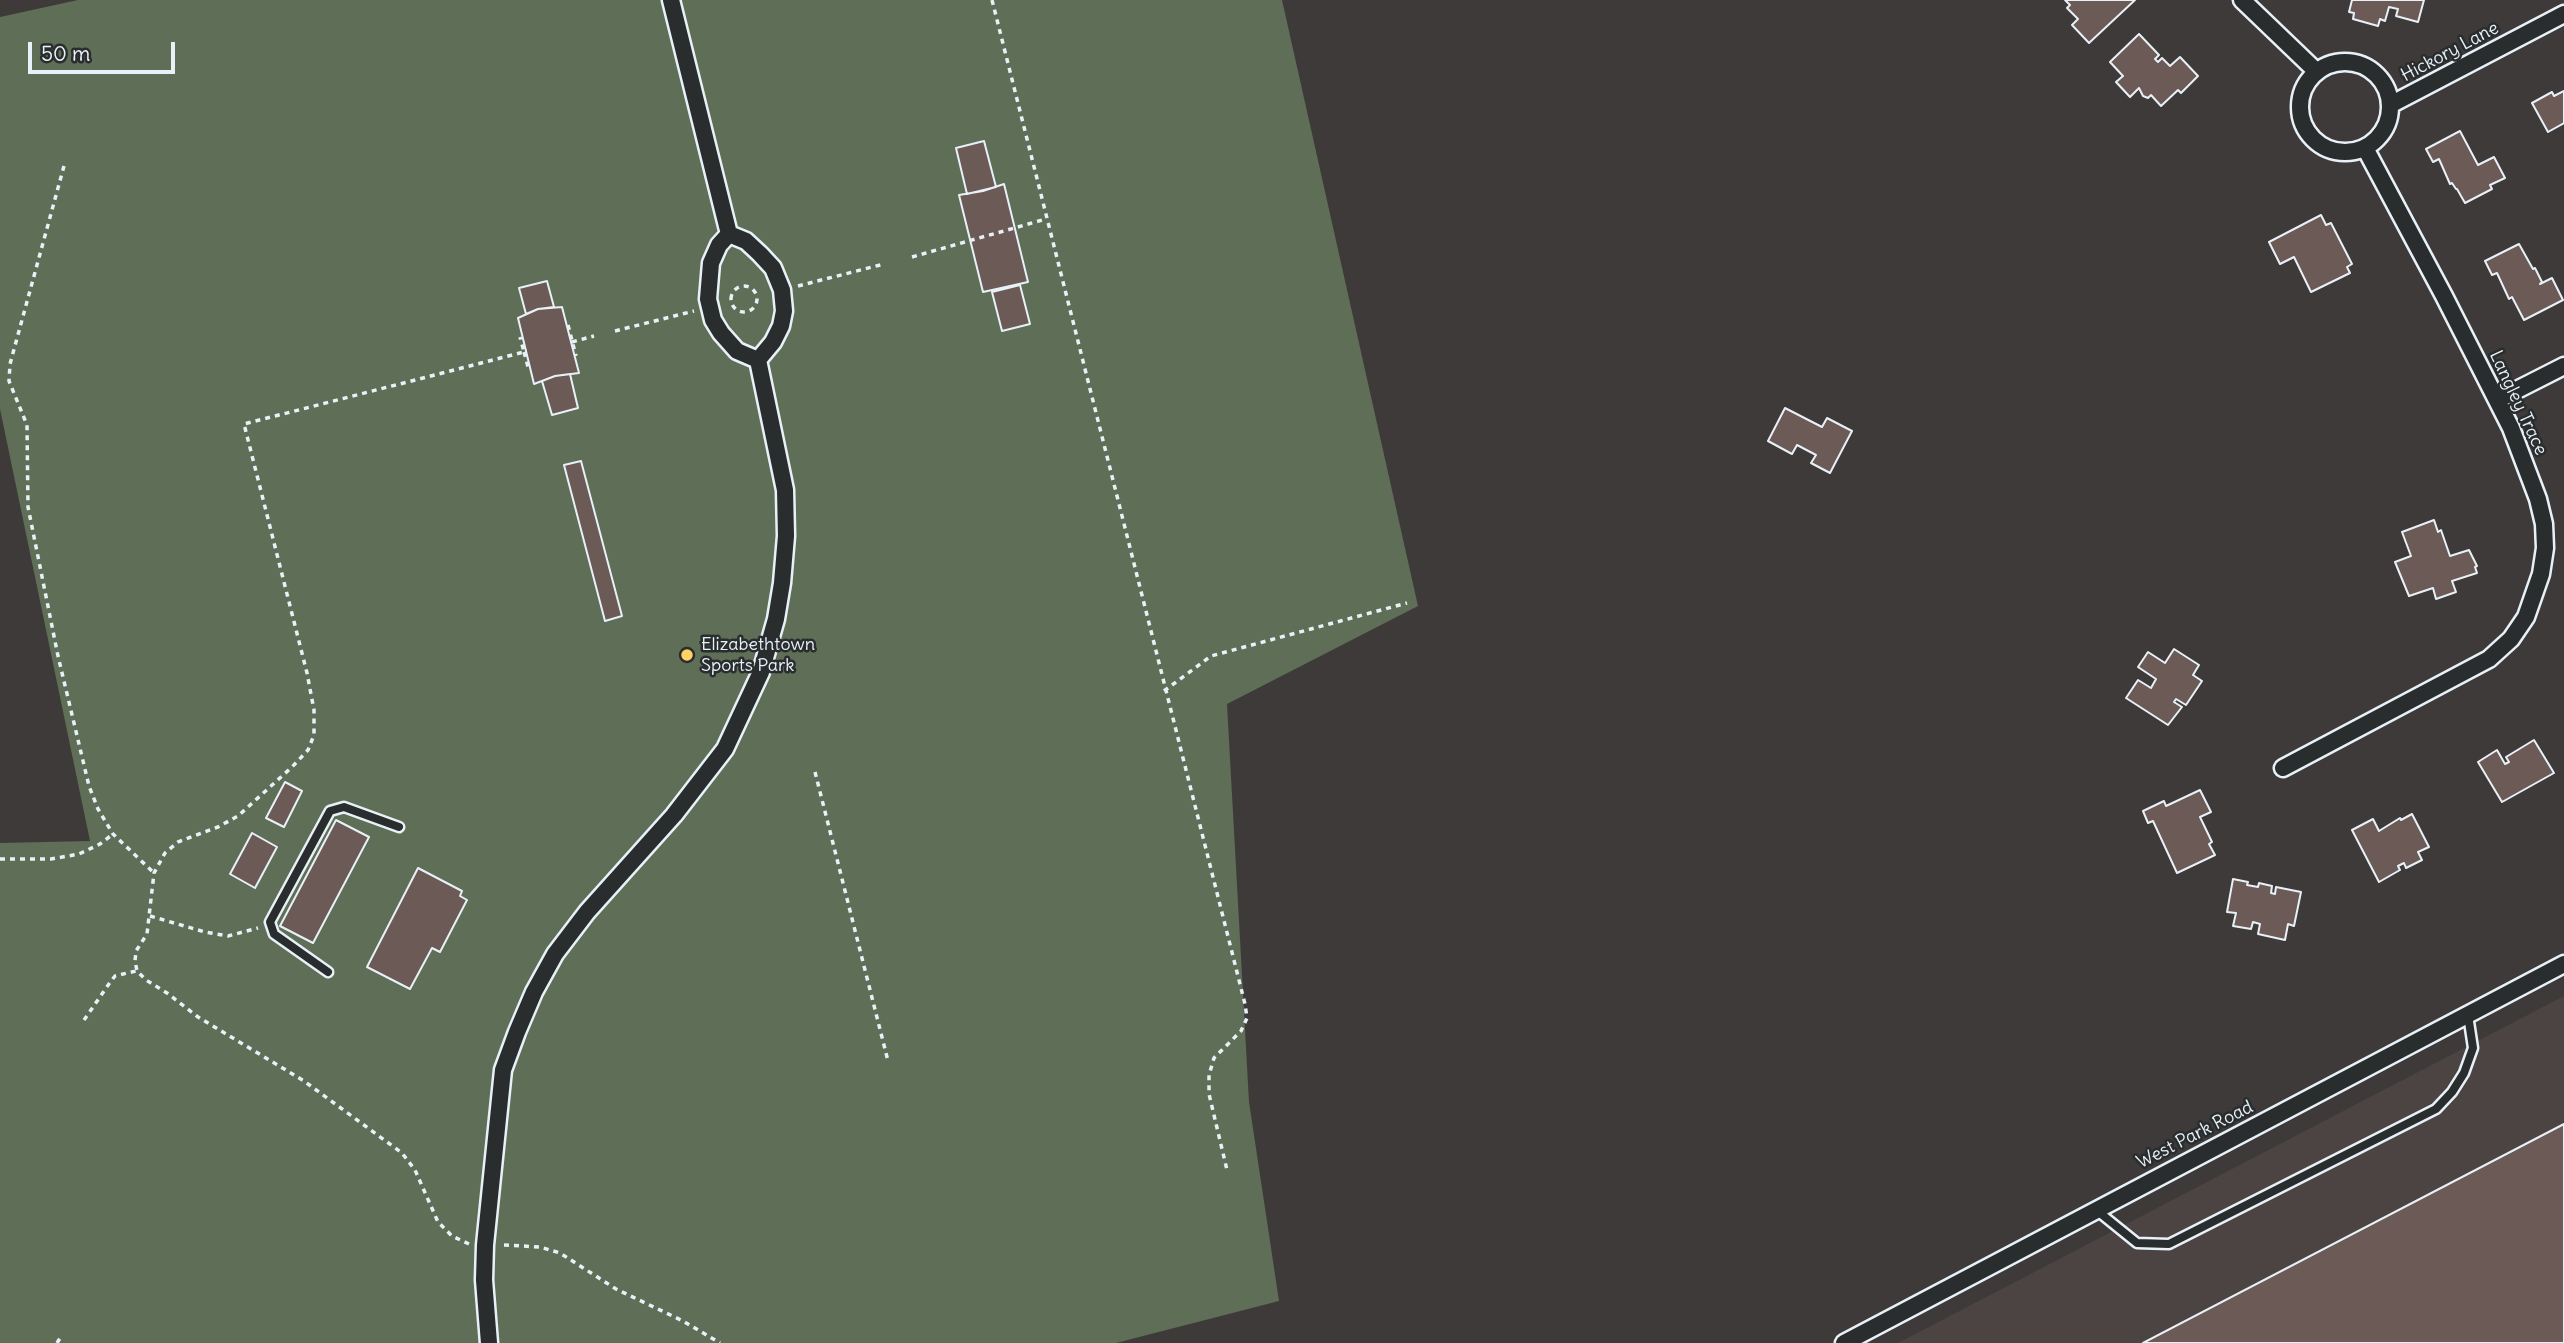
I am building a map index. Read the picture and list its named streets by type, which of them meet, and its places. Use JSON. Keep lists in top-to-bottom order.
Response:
{
  "streets": {
    "street": ["Hickory Lane", "Langley Trace", "West Park Road"]
  },
  "crossings": [
    ["Hickory Lane", "Langley Trace"]
  ],
  "places": ["Elizabethtown Sports Park"],
  "scale_bar": "50 m"
}
